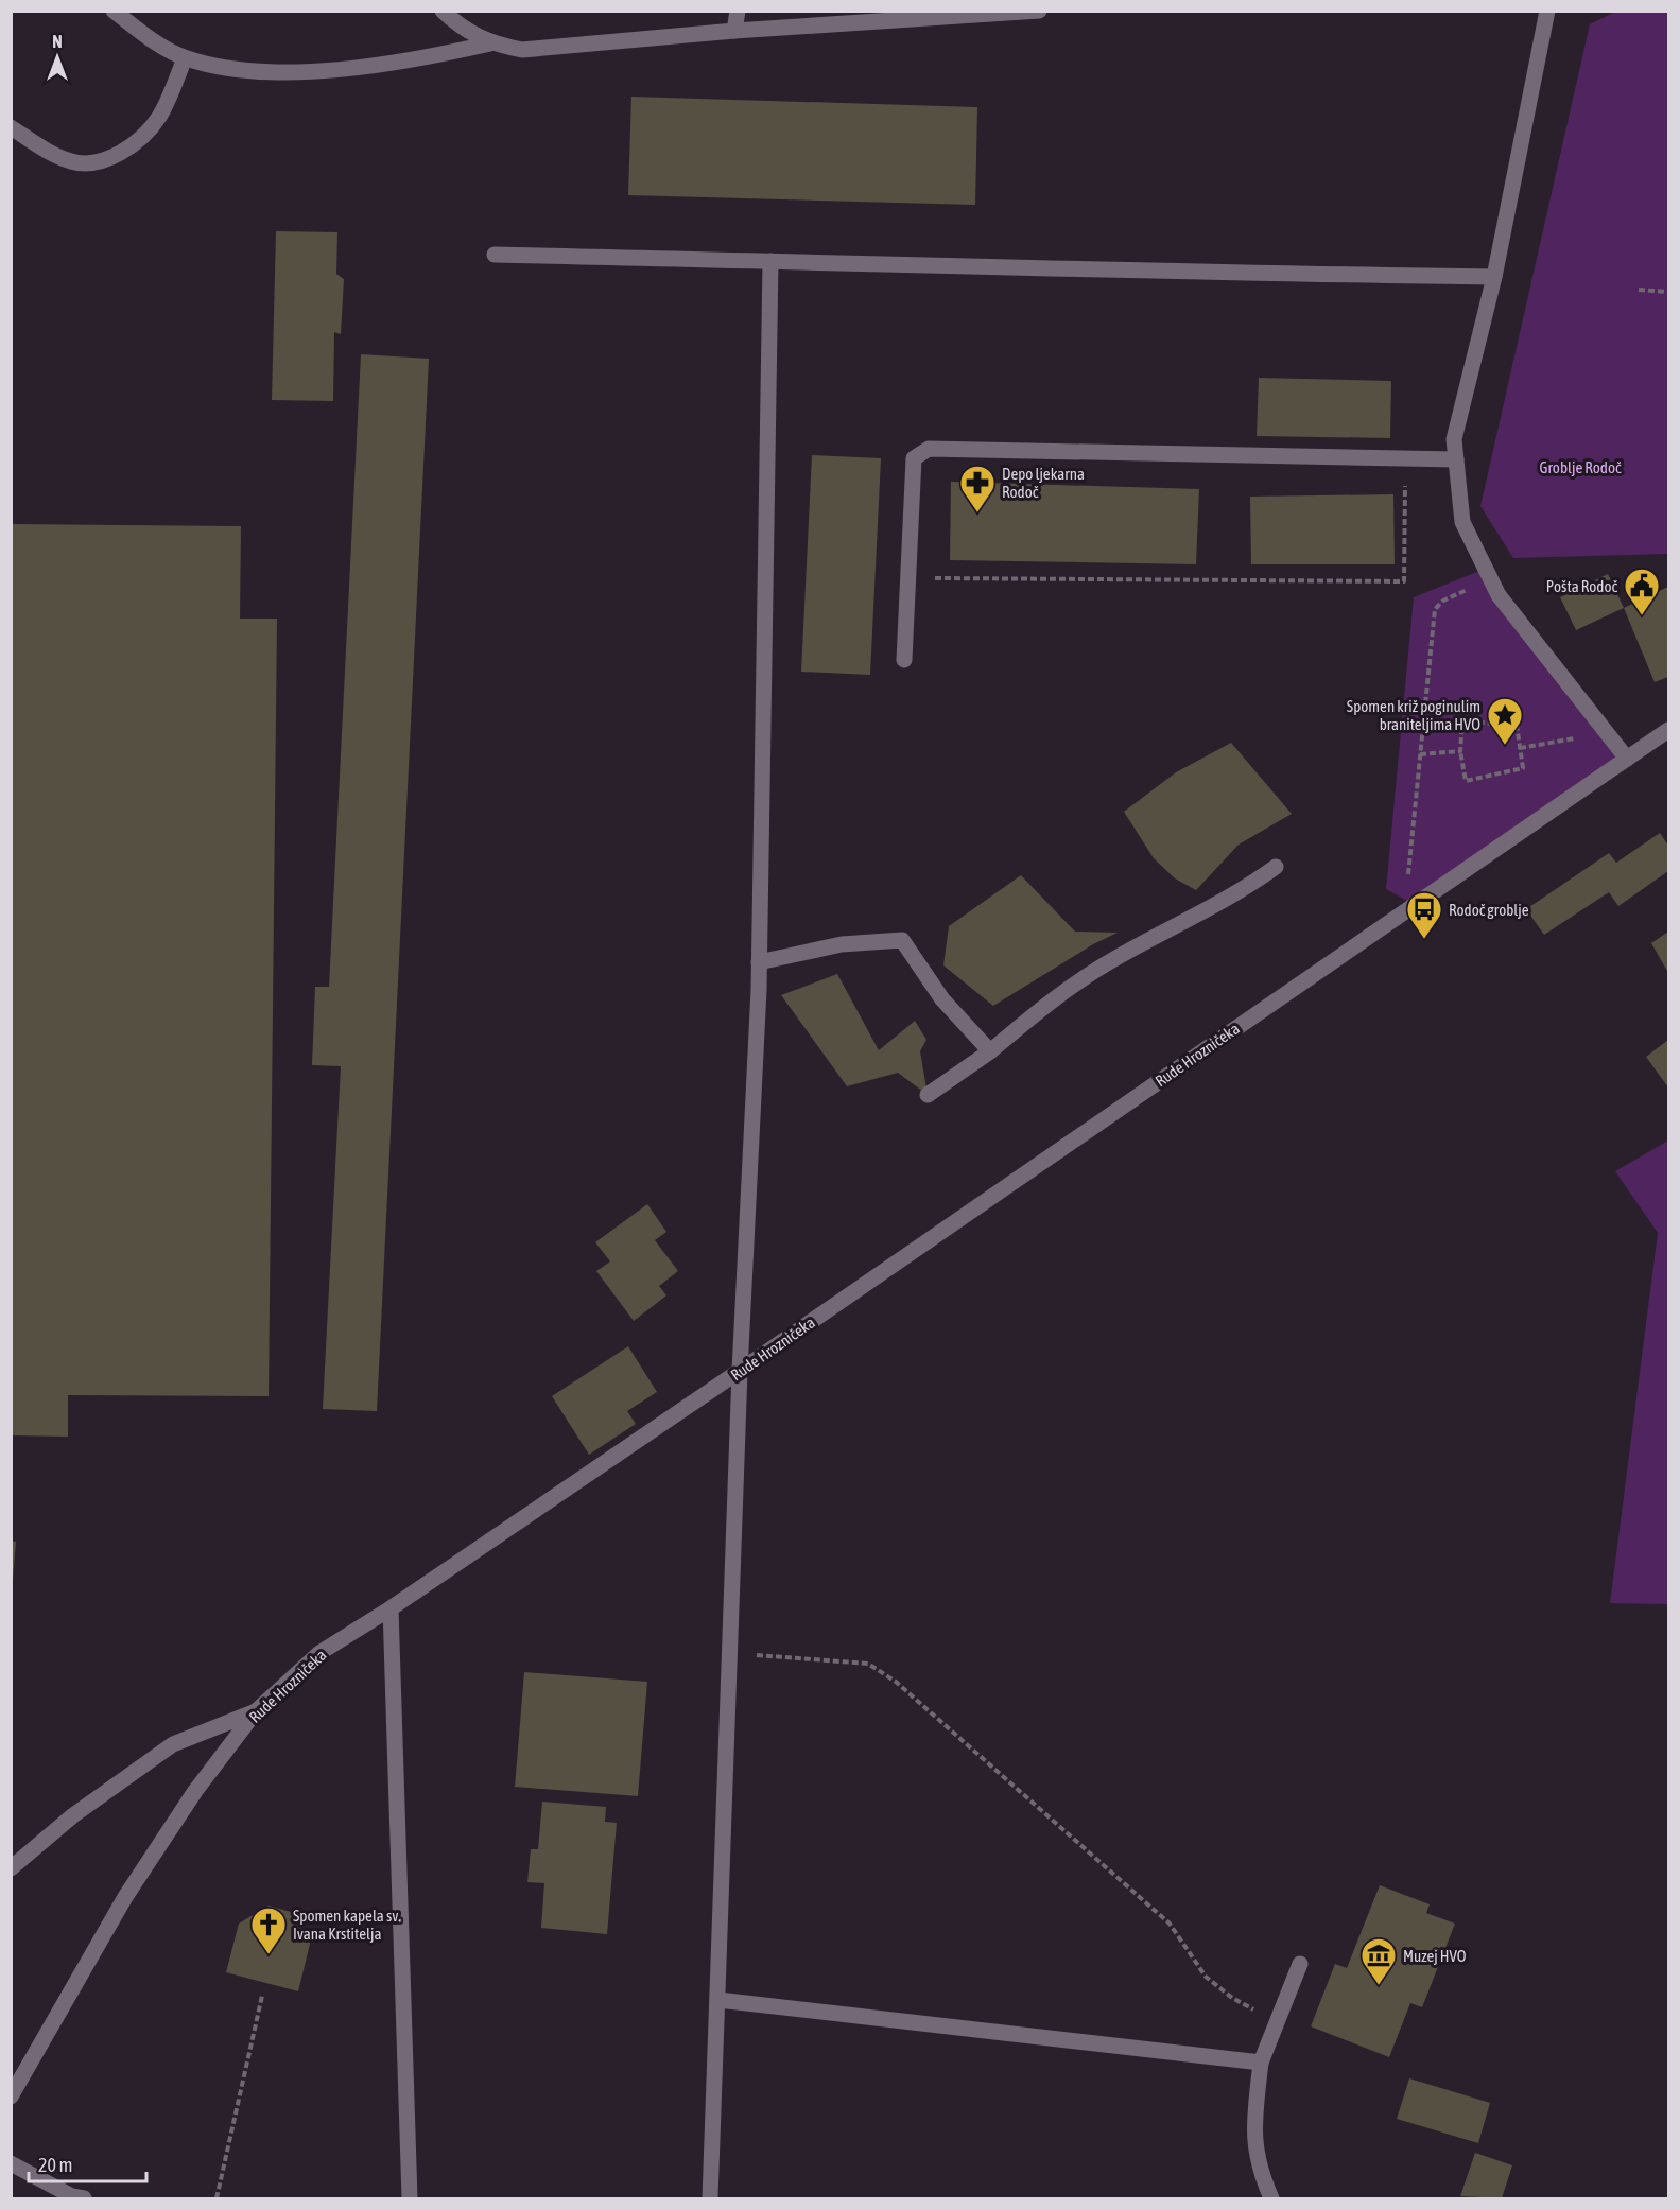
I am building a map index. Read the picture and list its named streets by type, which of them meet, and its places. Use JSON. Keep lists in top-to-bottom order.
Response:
{
  "streets": {
    "street": ["Rude Hrozničeka"]
  },
  "parks": ["Groblje Rodoč"],
  "places": {
    "pharmacy": ["Depo ljekarna Rodoč"],
    "public building": ["Pošta Rodoč"],
    "place": ["Spomen križ poginulim braniteljima HVO"],
    "bus stop": ["Rodoč groblje"],
    "church": ["Spomen kapela sv. Ivana Krstitelja"],
    "museum": ["Muzej HVO"]
  },
  "scale_bar": "20 m",
  "north": "top"
}
